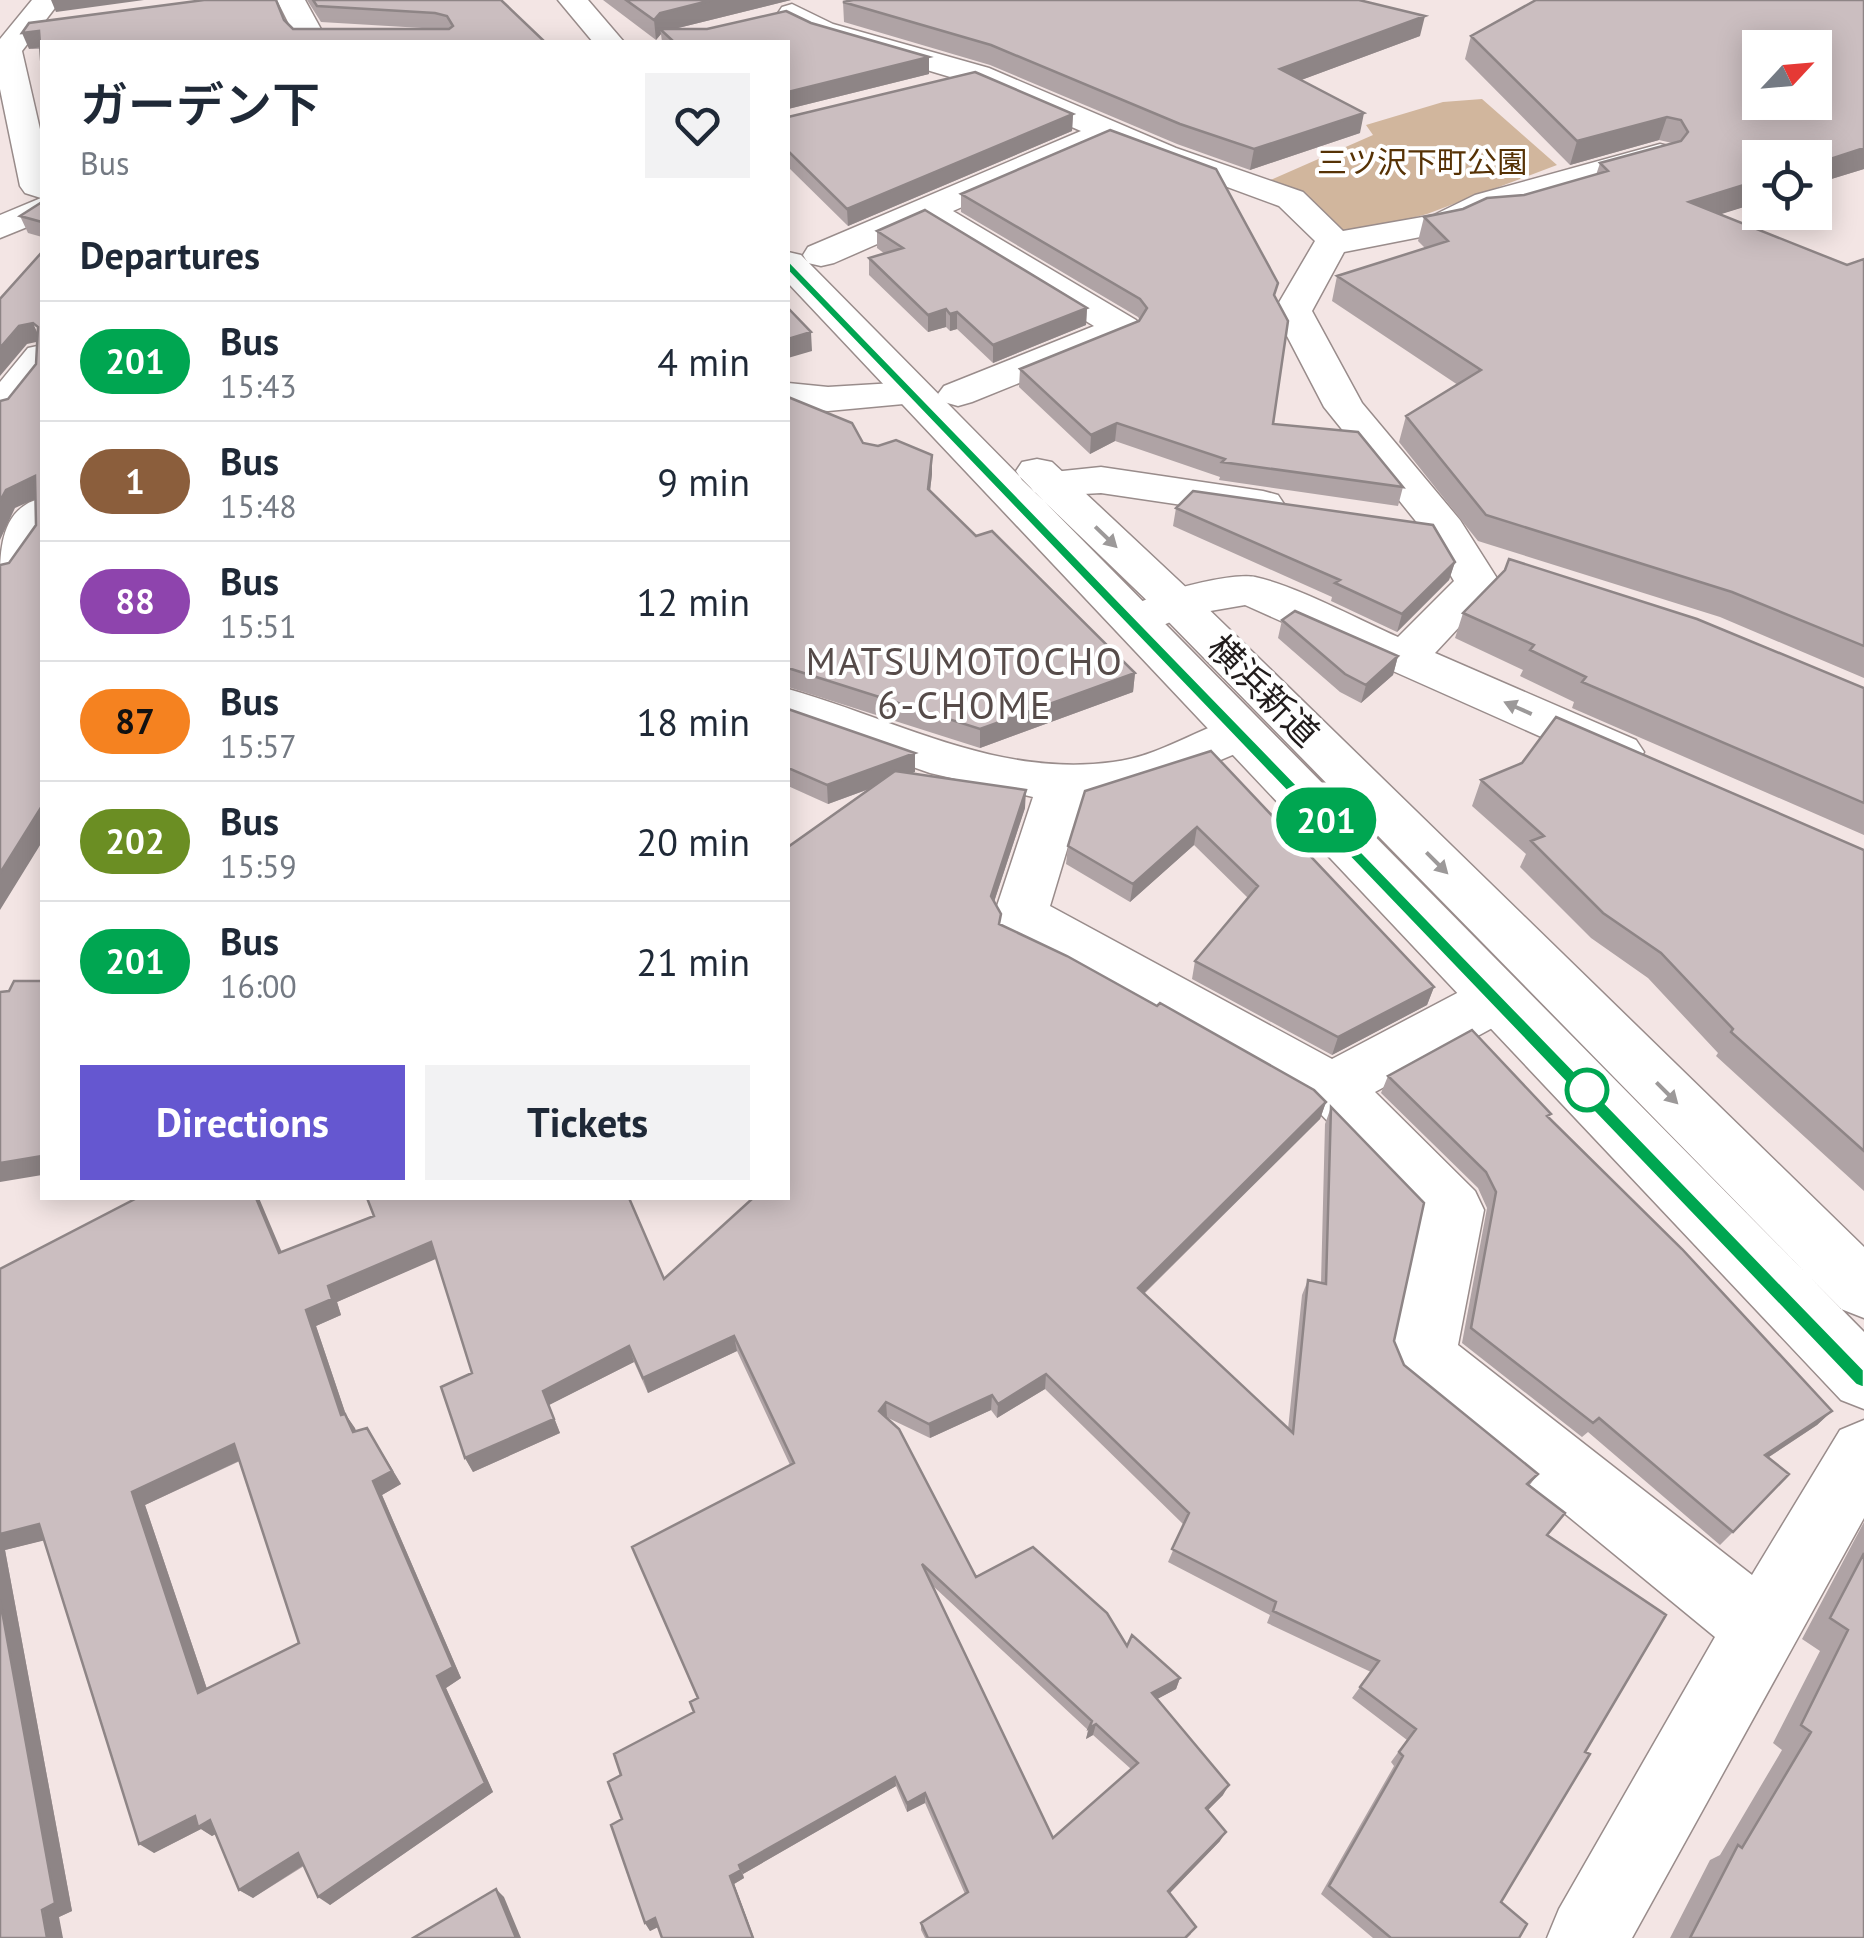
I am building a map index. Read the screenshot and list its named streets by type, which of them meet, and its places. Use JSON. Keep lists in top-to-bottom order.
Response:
{
  "streets": {
    "main road": ["横浜新道"]
  },
  "districts": ["MATSUMOTOCHO 6-CHOME"],
  "parks": ["三ツ沢下町公園"],
  "lines": ["bus line 201"],
  "north": "top right",
  "page": {
    "on_map": "201",
    "heading": [
      ["ガーデン下", "Bus"],
      "Departures"
    ],
    "list": [
      {
        "mark": "201",
        "name": "Bus",
        "note": "15:43",
        "value": "4 min"
      },
      {
        "mark": "1",
        "name": "Bus",
        "note": "15:48",
        "value": "9 min"
      },
      {
        "mark": "88",
        "name": "Bus",
        "note": "15:51",
        "value": "12 min"
      },
      {
        "mark": "87",
        "name": "Bus",
        "note": "15:57",
        "value": "18 min"
      },
      {
        "mark": "202",
        "name": "Bus",
        "note": "15:59",
        "value": "20 min"
      },
      {
        "mark": "201",
        "name": "Bus",
        "note": "16:00",
        "value": "21 min"
      }
    ],
    "buttons": ["Directions", "Tickets"]
  }
}
